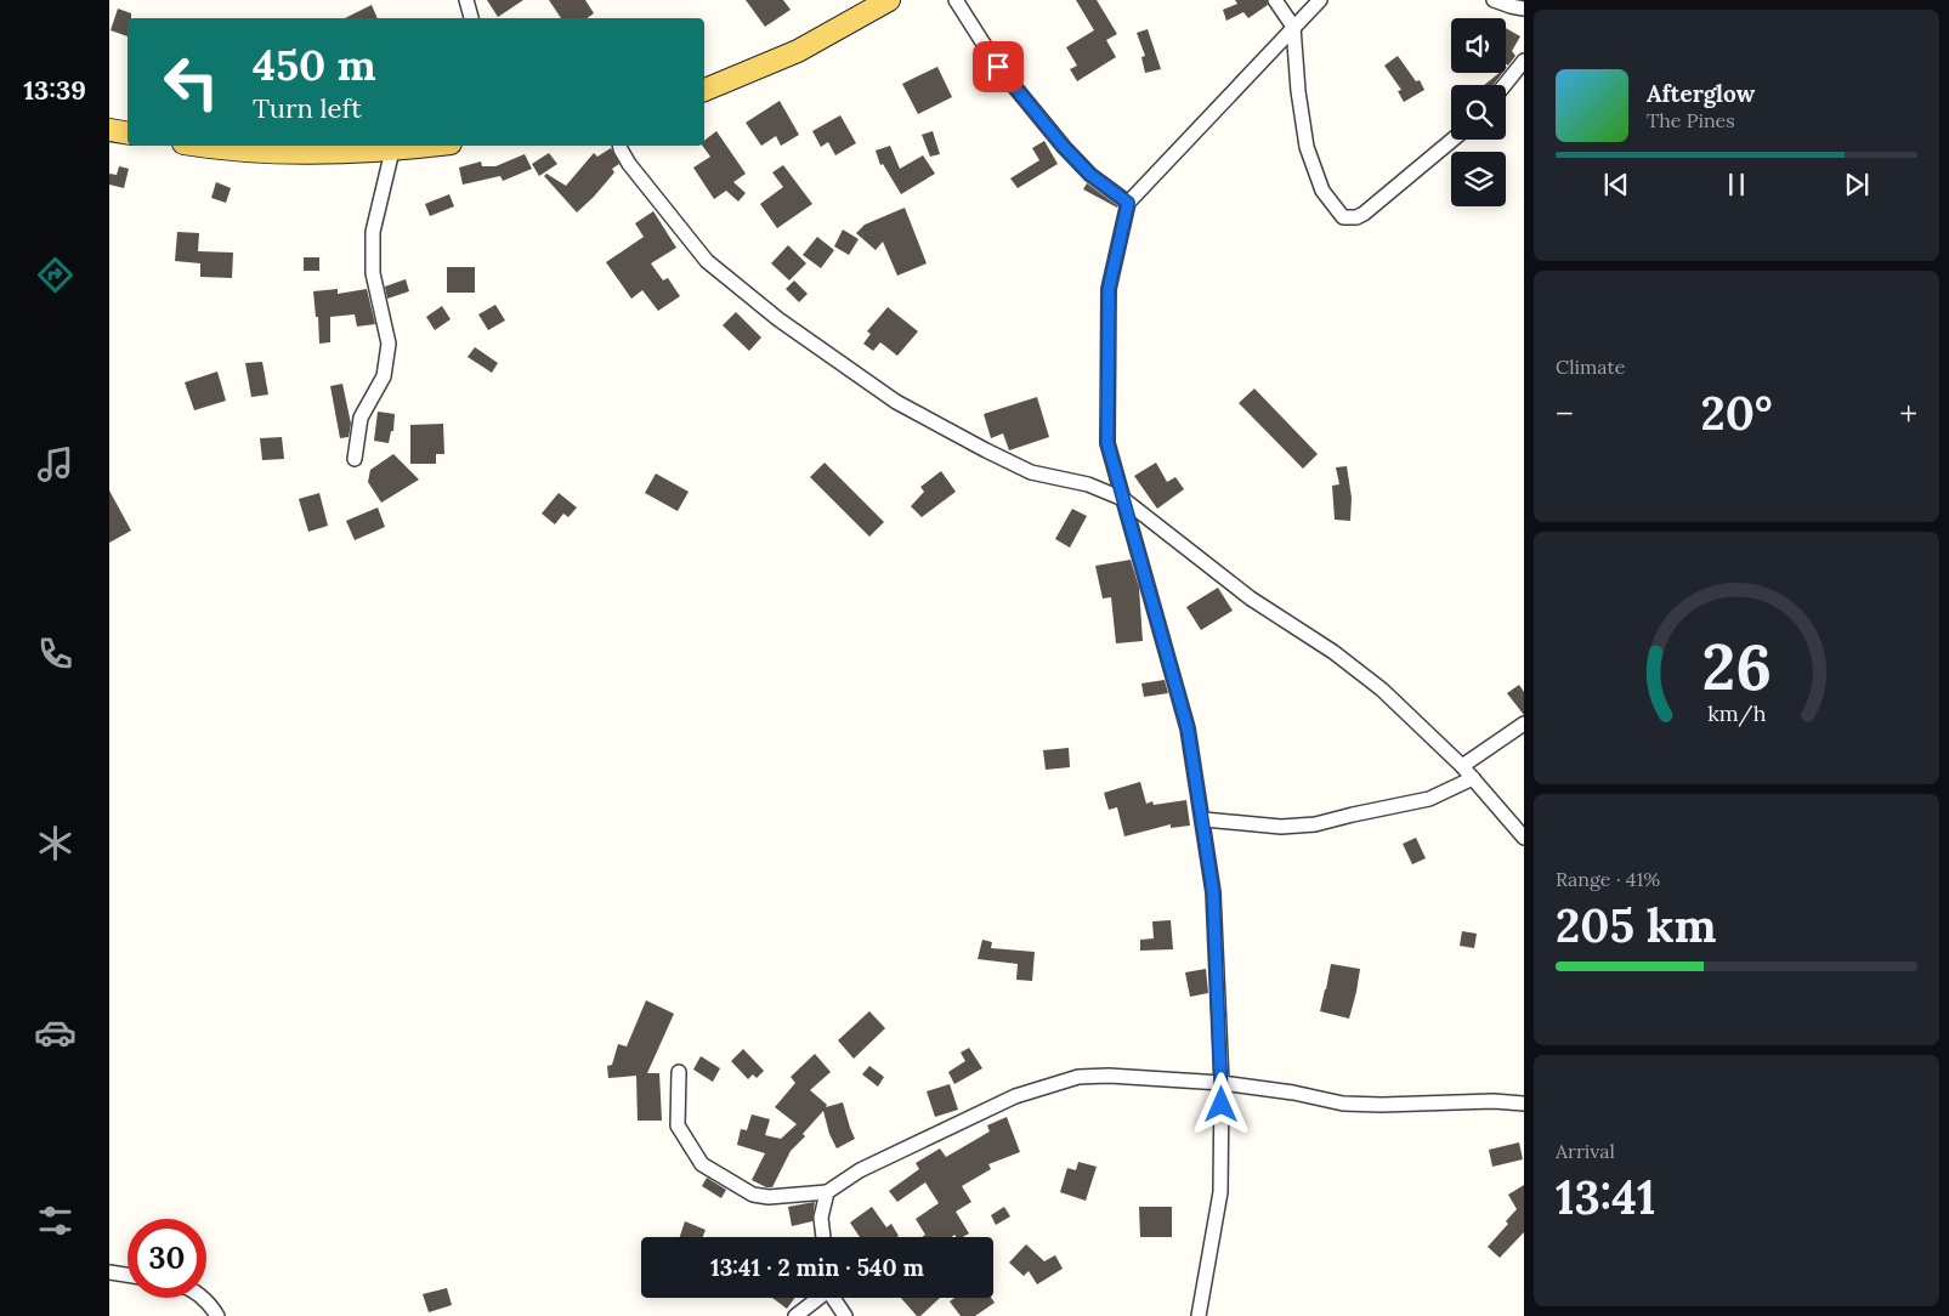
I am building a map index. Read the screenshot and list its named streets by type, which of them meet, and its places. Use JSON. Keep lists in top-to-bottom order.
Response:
{
  "page": {
    "tabs": "13:39",
    "turn": ["450 m", "Turn left"],
    "song": ["Afterglow", "The Pines"],
    "tile": [
      "Climate",
      ["Range · 41%", "205 km"],
      ["Arrival", "13:41"]
    ],
    "heat": ["−", "20°", "+"],
    "limit": "30",
    "trip": "13:41 · 2 min · 540 m",
    "gauge": ["26", "km/h"]
  }
}
